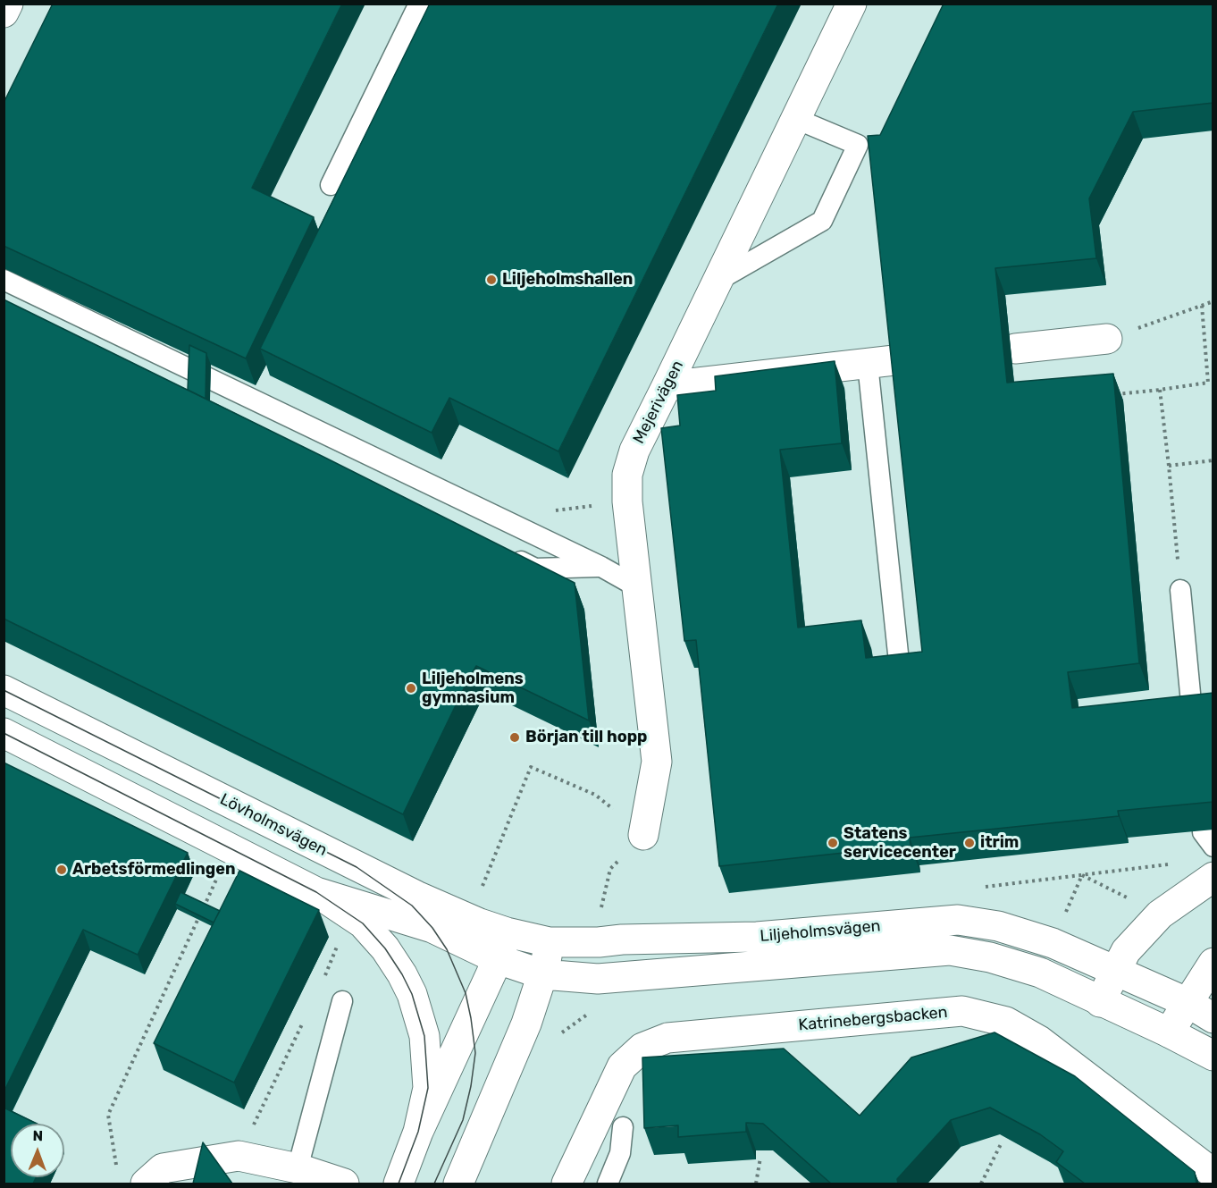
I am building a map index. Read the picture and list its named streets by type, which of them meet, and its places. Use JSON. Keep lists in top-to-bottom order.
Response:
{
  "streets": {
    "street": [
      "Mejerivägen",
      "Lövholmsvägen",
      "Liljeholmsvägen",
      "Katrinebergsbacken"
    ]
  },
  "crossings": [
    ["Lövholmsvägen", "Liljeholmsvägen"]
  ],
  "places": [
    "Liljeholmshallen",
    "Liljeholmens gymnasium",
    "Början till hopp",
    "Statens servicecenter",
    "itrim",
    "Arbetsförmedlingen"
  ],
  "north": "top"
}
